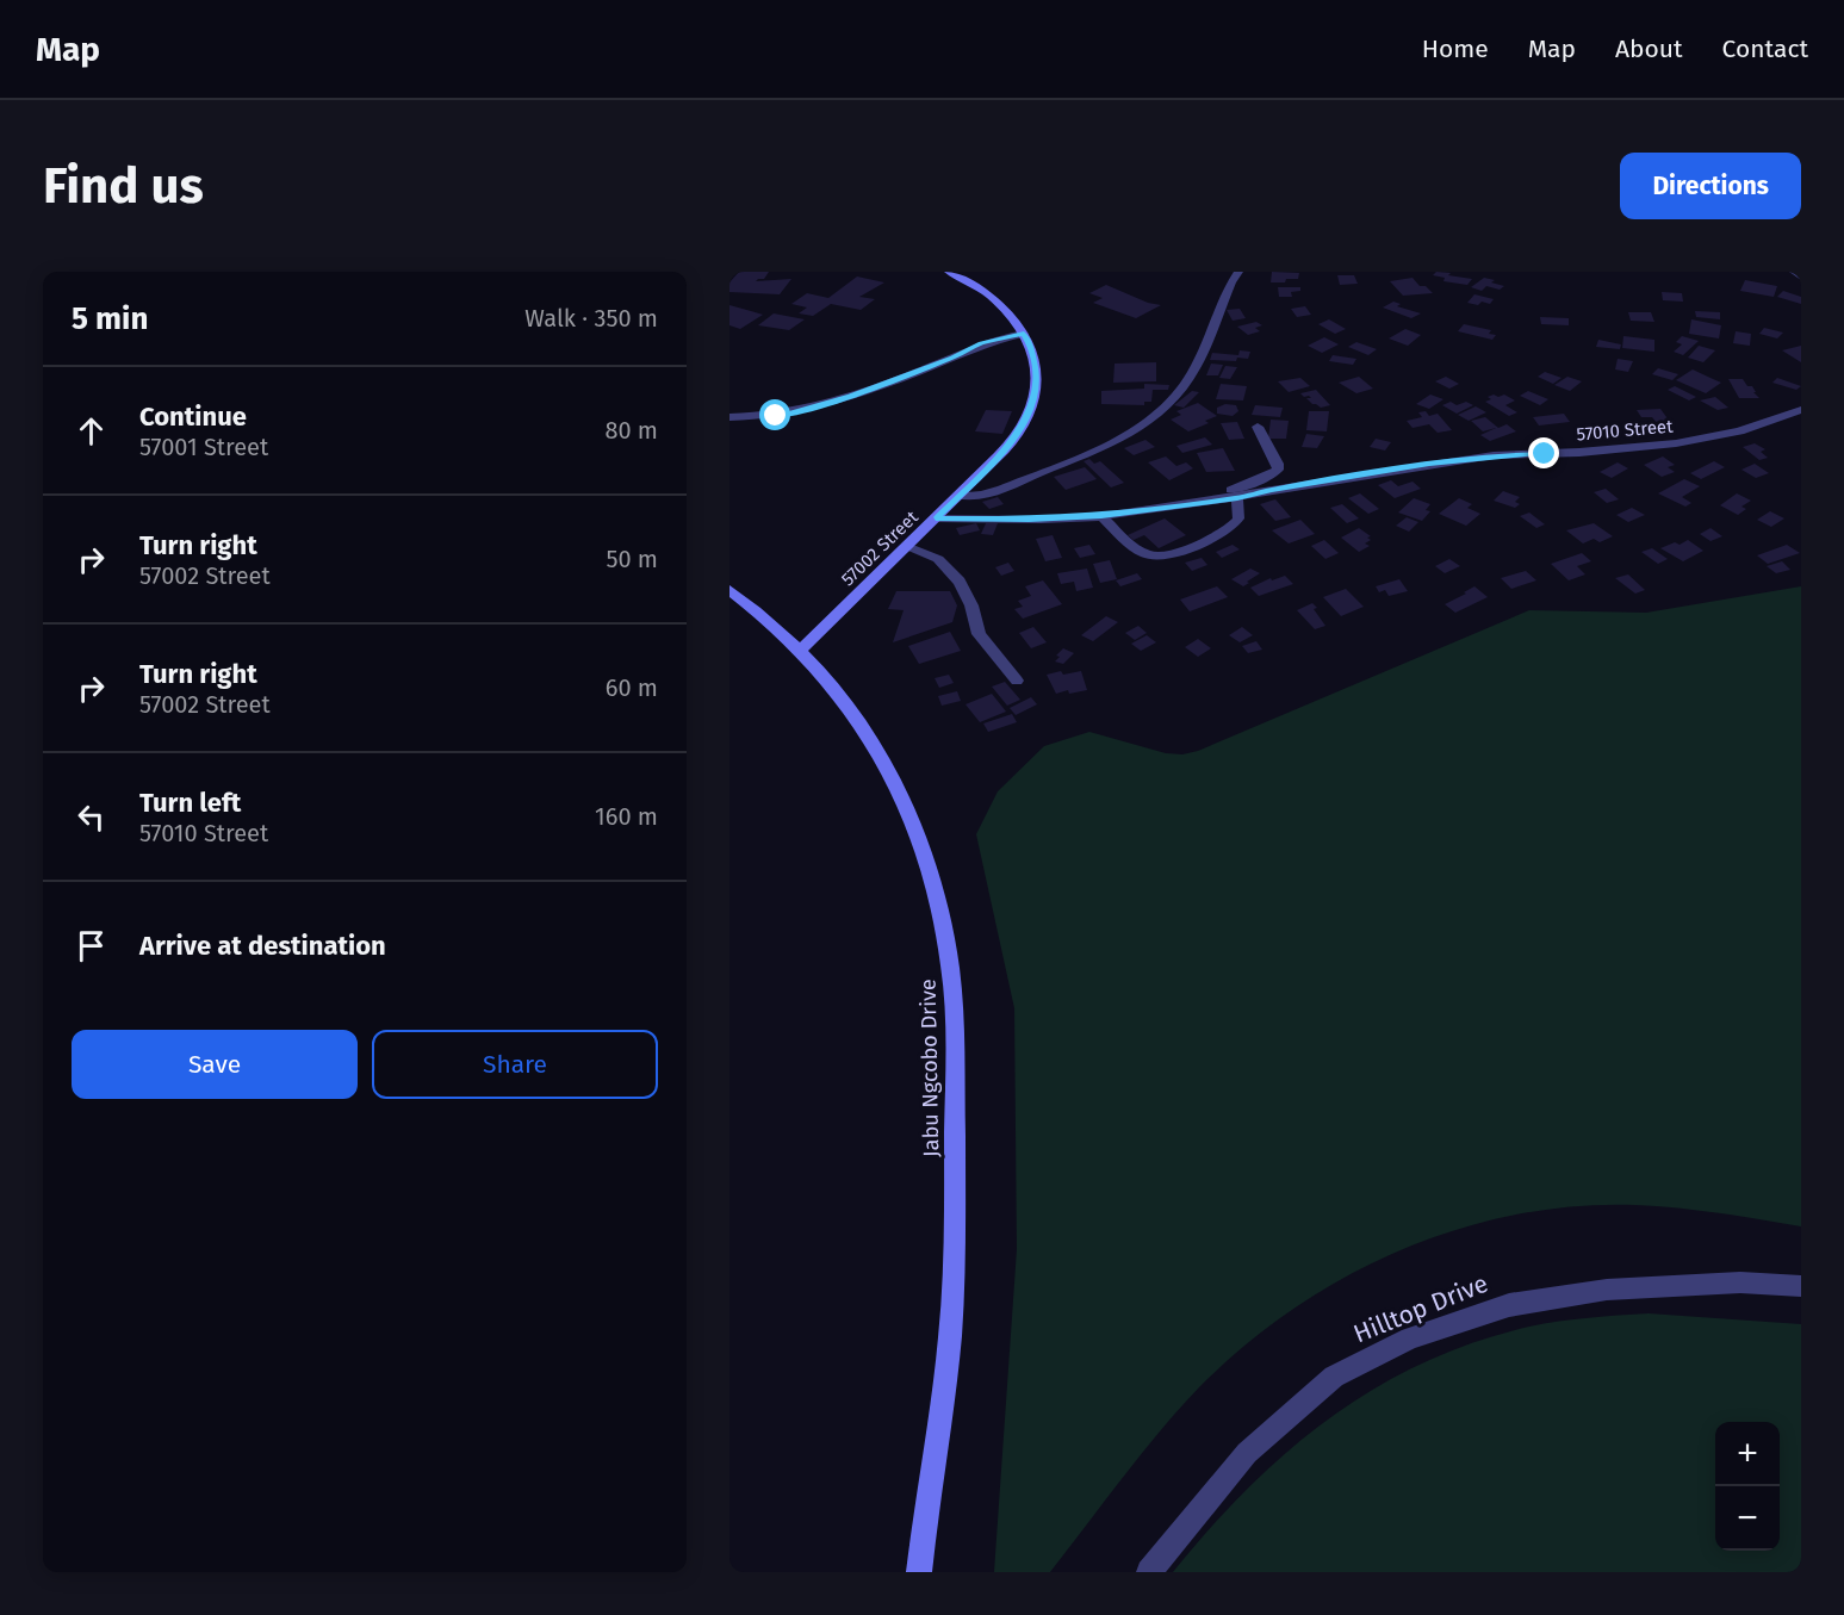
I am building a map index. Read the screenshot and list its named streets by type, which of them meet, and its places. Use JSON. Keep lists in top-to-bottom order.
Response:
{
  "streets": {
    "main road": ["57002 Street", "Jabu Ngcobo Drive"],
    "street": ["57010 Street", "Hilltop Drive"]
  },
  "crossings": [
    ["57010 Street", "57002 Street"],
    ["57002 Street", "Jabu Ngcobo Drive"]
  ],
  "page": {
    "header": "Map",
    "nav": [
      "Home",
      "Map",
      "About",
      "Contact"
    ],
    "buttons": [
      "Directions",
      ["Save", "Share"]
    ],
    "title": "Find us",
    "heading": ["5 min", "Walk · 350 m"],
    "list": [
      ["Continue", "57001 Street", "80 m"],
      ["Turn right", "57002 Street", "50 m"],
      ["Turn right", "57002 Street", "60 m"],
      ["Turn left", "57010 Street", "160 m"],
      "Arrive at destination"
    ],
    "map_buttons": ["+", "−"]
  }
}
